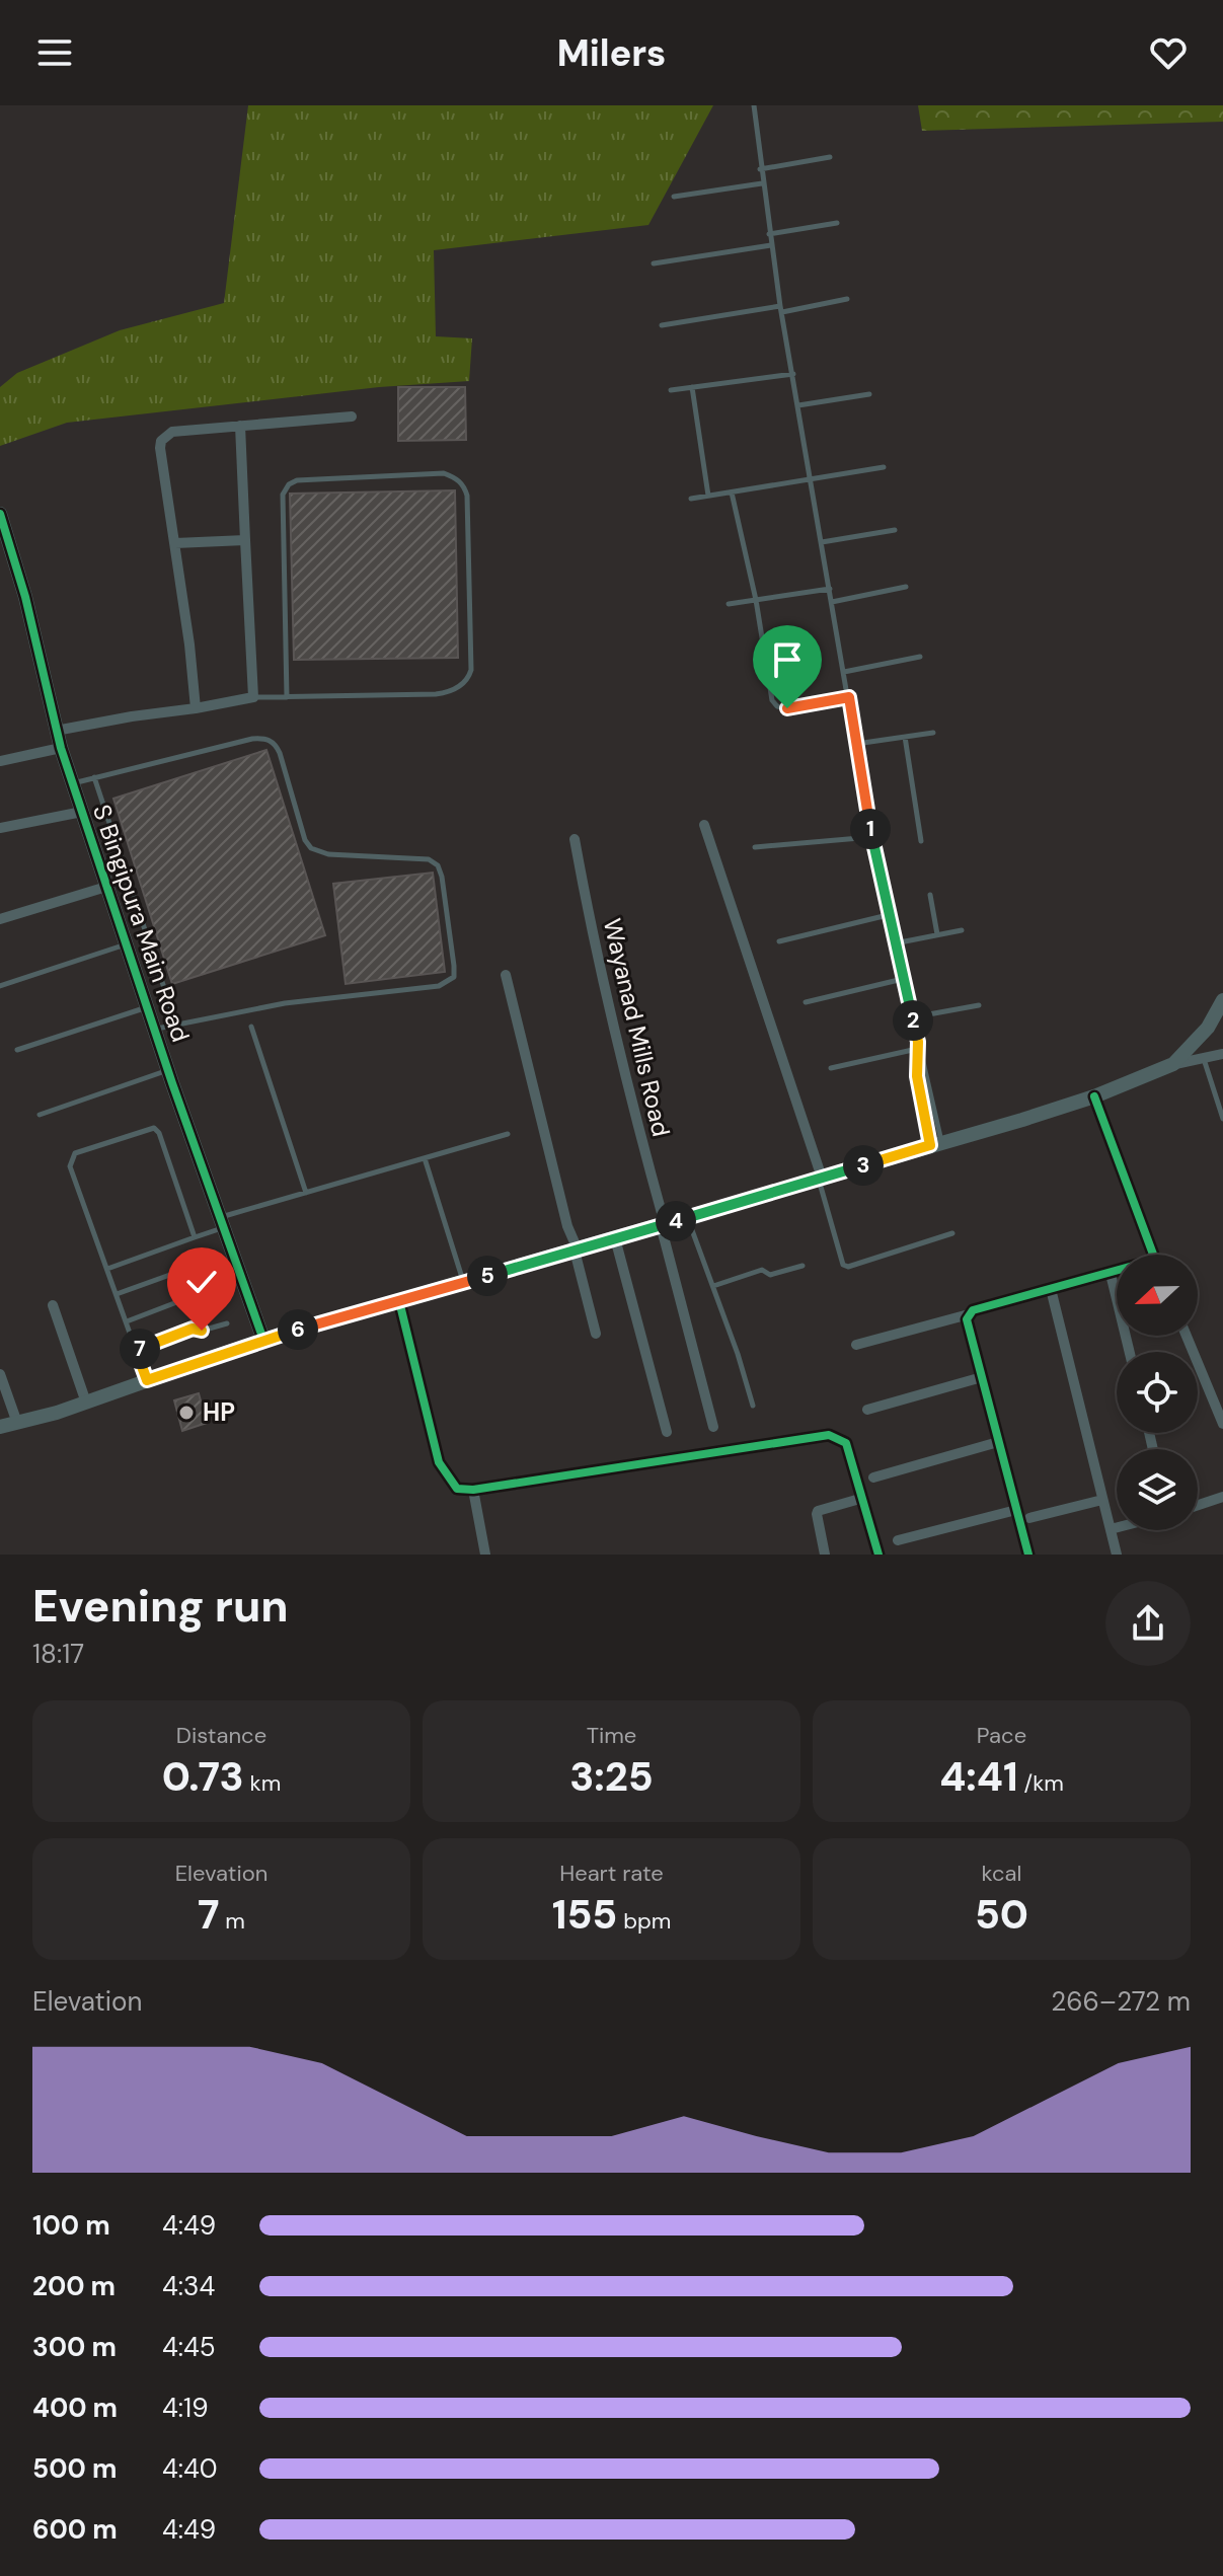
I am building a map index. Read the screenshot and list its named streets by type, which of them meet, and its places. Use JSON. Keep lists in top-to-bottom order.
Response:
{
  "streets": {
    "main road": ["S Bingipura Main Road"],
    "street": ["Wayanad Mills Road"]
  },
  "places": ["HP"],
  "north": "left",
  "page": {
    "header": "Milers",
    "pins": [
      "1",
      "2",
      "3",
      "4",
      "5",
      "6",
      "7"
    ],
    "heading": ["Evening run", "18:17"],
    "stats": [
      ["Distance", "0.73 km"],
      ["Time", "3:25"],
      ["Pace", "4:41 /km"],
      ["Elevation", "7 m"],
      ["Heart rate", "155 bpm"],
      ["kcal", "50"]
    ],
    "chart": ["Elevation", "266–272 m"],
    "list": [
      {
        "name": "100 m",
        "note": "4:49"
      },
      {
        "name": "200 m",
        "note": "4:34"
      },
      {
        "name": "300 m",
        "note": "4:45"
      },
      {
        "name": "400 m",
        "note": "4:19"
      },
      {
        "name": "500 m",
        "note": "4:40"
      },
      {
        "name": "600 m",
        "note": "4:49"
      }
    ]
  }
}
